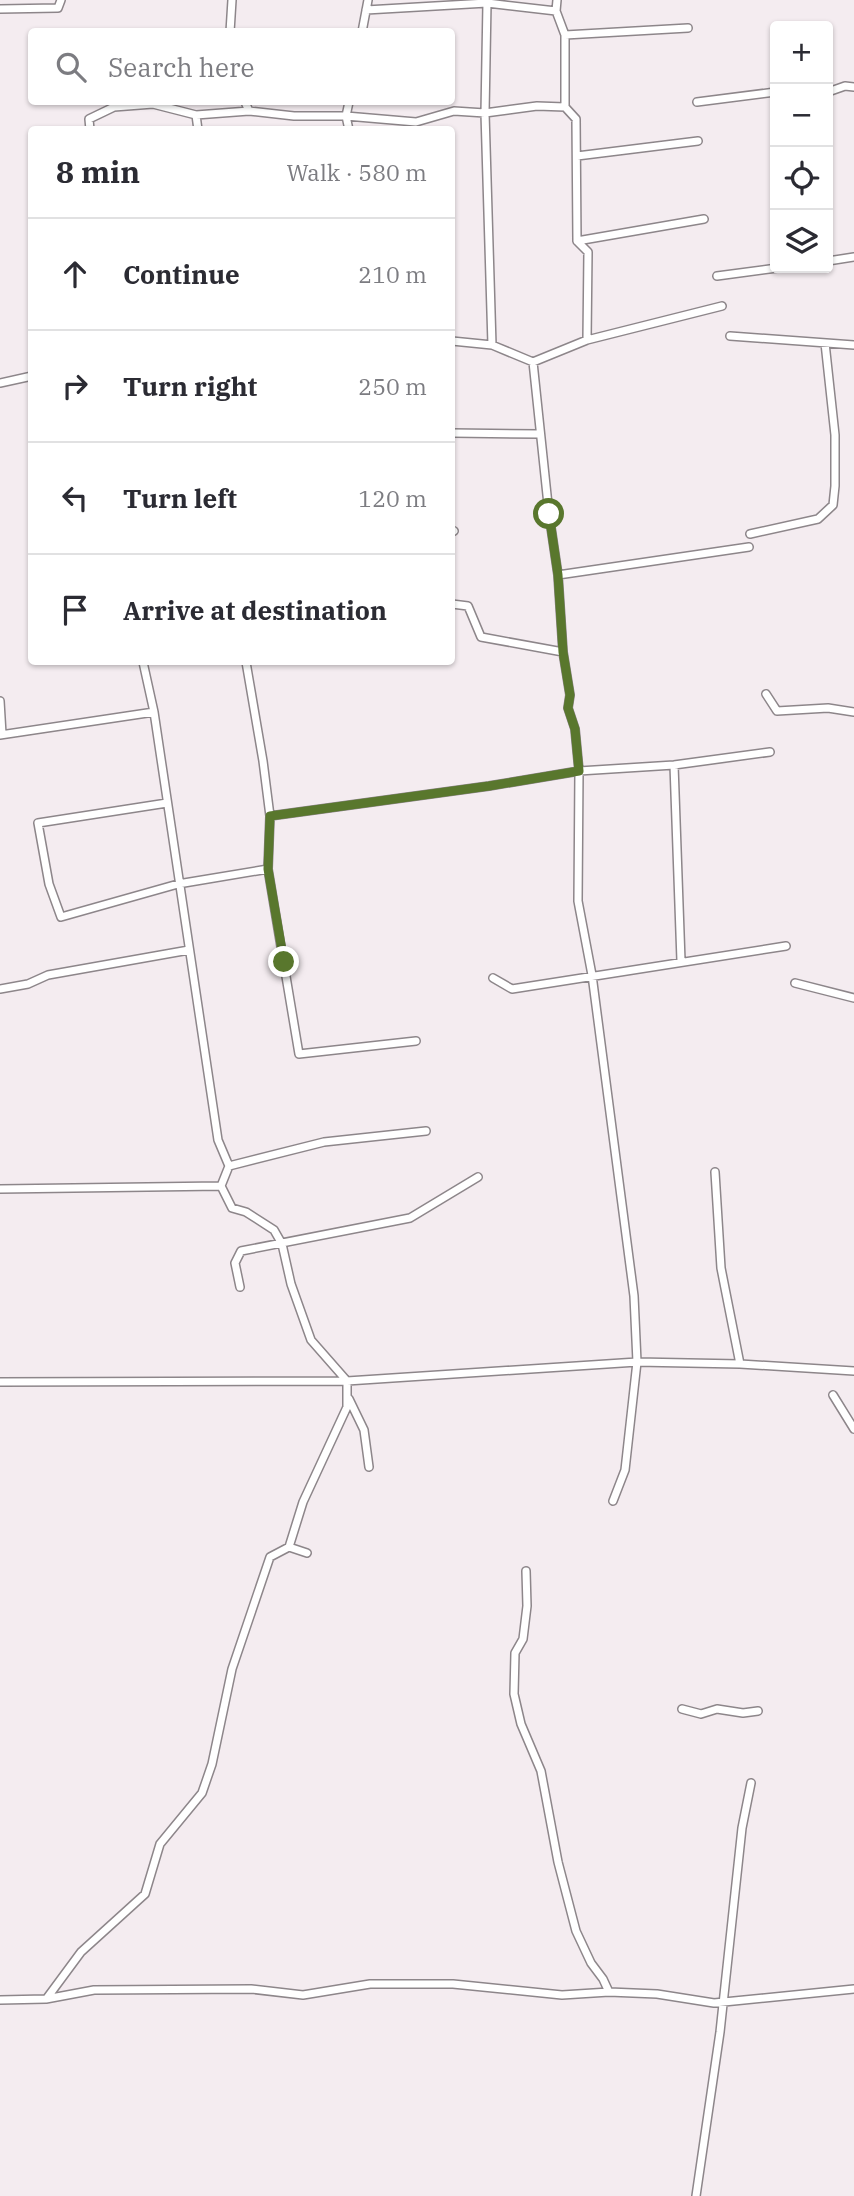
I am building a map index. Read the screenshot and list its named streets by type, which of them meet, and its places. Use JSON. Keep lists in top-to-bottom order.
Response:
{
  "page": {
    "map_buttons": ["+", "−"],
    "search": "Search here",
    "heading": ["8 min", "Walk · 580 m"],
    "list": [
      ["Continue", "210 m"],
      ["Turn right", "250 m"],
      ["Turn left", "120 m"],
      "Arrive at destination"
    ]
  }
}
